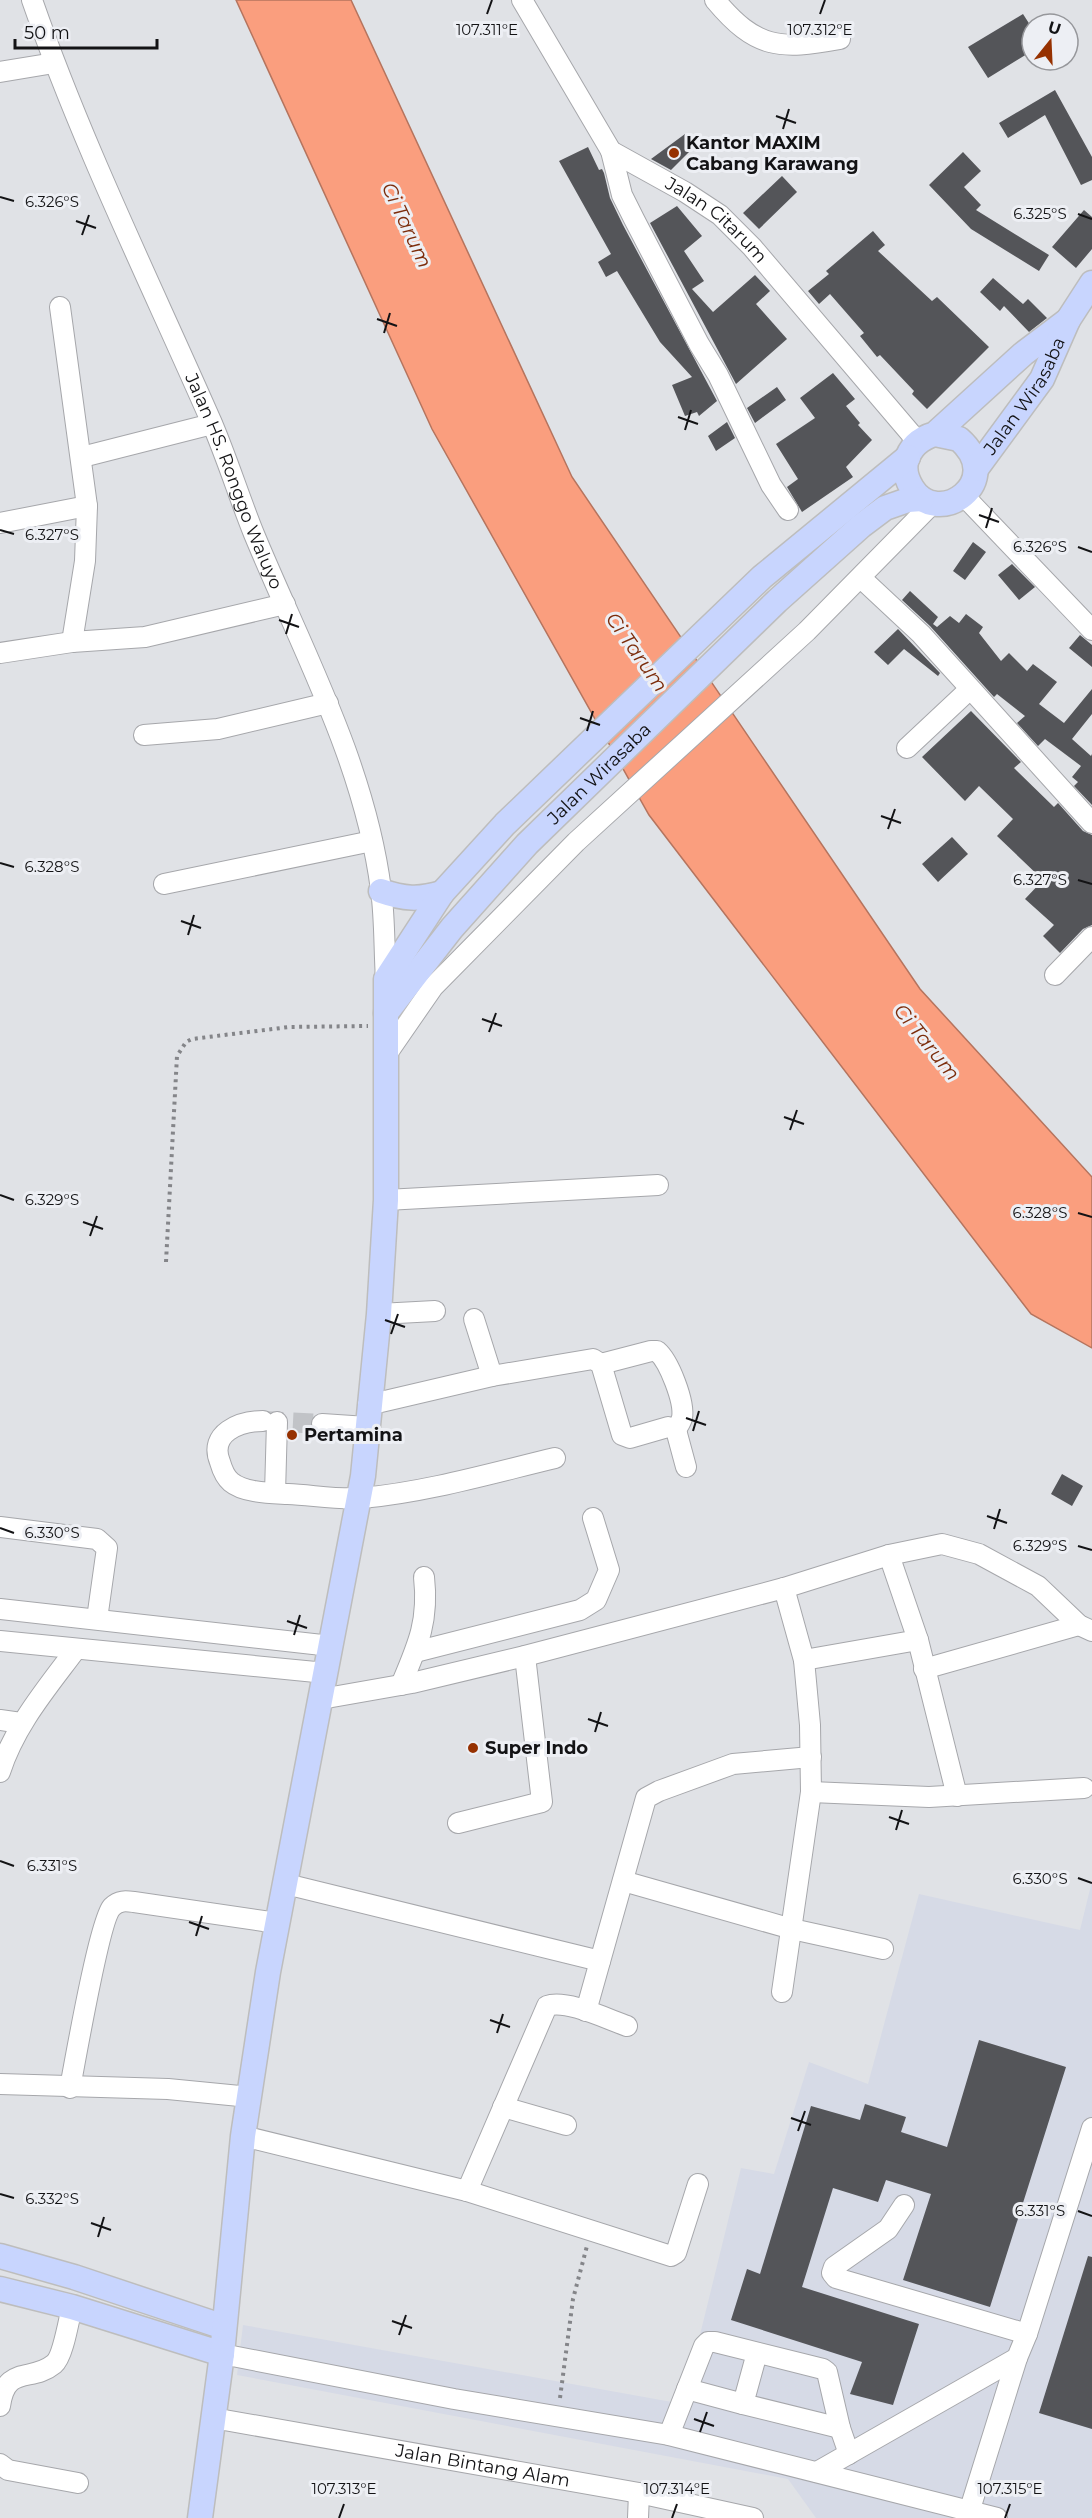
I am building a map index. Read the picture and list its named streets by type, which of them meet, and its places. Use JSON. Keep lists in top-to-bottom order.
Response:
{
  "streets": {
    "main road": ["Jalan Wirasaba", "Jalan HS. Ronggo Waluyo"],
    "street": ["Jalan Citarum", "Jalan Bintang Alam"]
  },
  "crossings": [
    ["Jalan Citarum", "Jalan Wirasaba"],
    ["Jalan Wirasaba", "Jalan HS. Ronggo Waluyo"],
    ["Jalan HS. Ronggo Waluyo", "Jalan Bintang Alam"]
  ],
  "water": ["Ci Tarum"],
  "places": ["Kantor MAXIM Cabang Karawang", "Pertamina", "Super Indo"],
  "scale_bar": "50 m",
  "north": "top",
  "coordinates": [
    "107.311°E",
    "107.312°E",
    "6.326°S",
    "6.325°S",
    "6.327°S",
    "6.328°S",
    "6.329°S",
    "6.330°S",
    "6.331°S",
    "6.332°S",
    "107.313°E",
    "107.314°E",
    "107.315°E"
  ]
}
